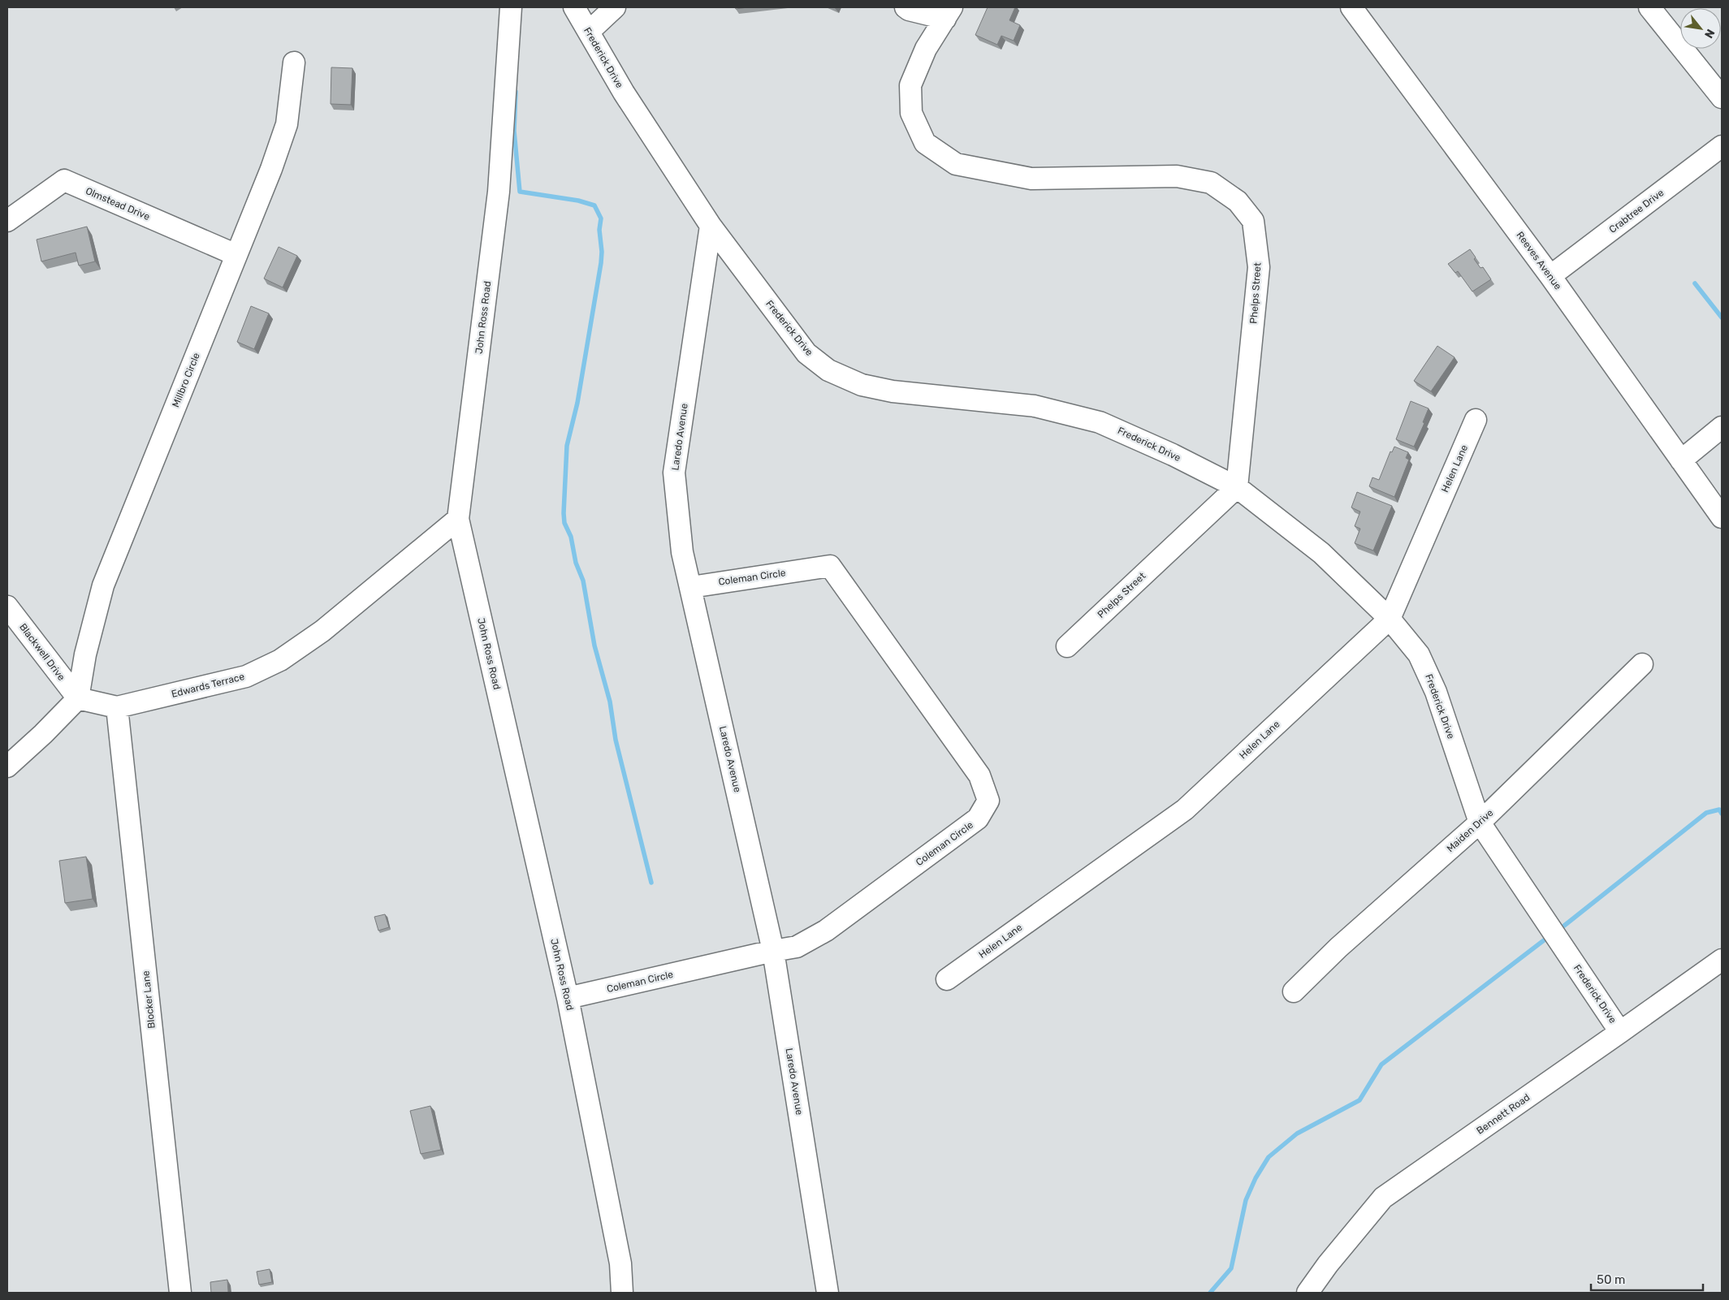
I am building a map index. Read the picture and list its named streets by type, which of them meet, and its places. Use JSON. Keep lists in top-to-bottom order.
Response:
{
  "streets": {
    "street": [
      "Frederick Drive",
      "Olmstead Drive",
      "Crabtree Drive",
      "Reeves Avenue",
      "Phelps Street",
      "John Ross Road",
      "Millbro Circle",
      "Laredo Avenue",
      "Helen Lane",
      "Coleman Circle",
      "Blackwell Drive",
      "Edwards Terrace",
      "Maiden Drive",
      "Blocker Lane",
      "Bennett Road"
    ]
  },
  "crossings": [
    ["Frederick Drive", "Phelps Street"],
    ["Frederick Drive", "Laredo Avenue"],
    ["Frederick Drive", "Helen Lane"],
    ["Frederick Drive", "Maiden Drive"],
    ["Frederick Drive", "Bennett Road"],
    ["Olmstead Drive", "Millbro Circle"],
    ["Crabtree Drive", "Reeves Avenue"],
    ["John Ross Road", "Coleman Circle"],
    ["John Ross Road", "Edwards Terrace"],
    ["Millbro Circle", "Blackwell Drive"],
    ["Millbro Circle", "Edwards Terrace"],
    ["Laredo Avenue", "Coleman Circle"],
    ["Blackwell Drive", "Edwards Terrace"],
    ["Edwards Terrace", "Blocker Lane"]
  ],
  "scale_bar": "50 m",
  "north": "bottom right"
}
